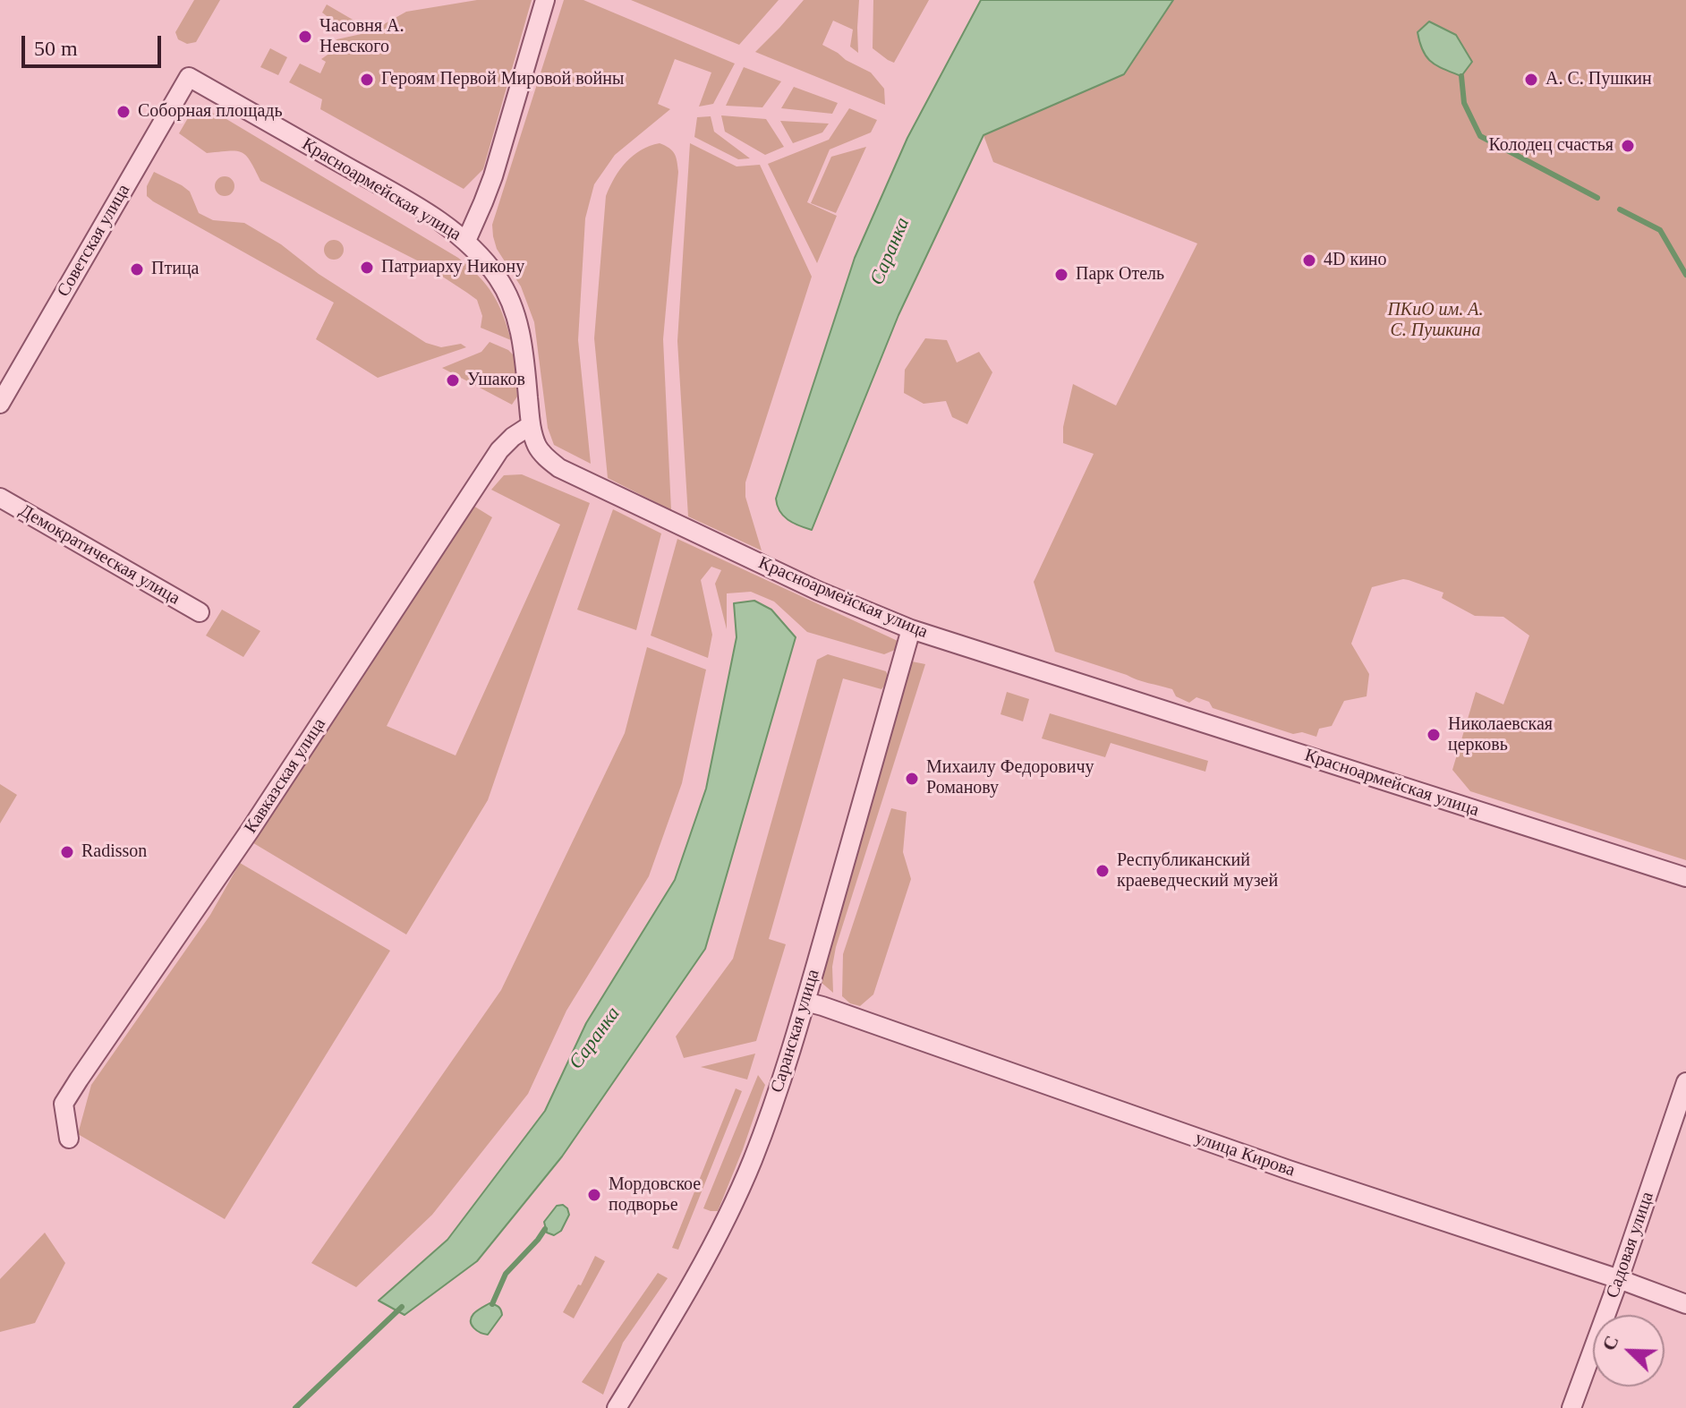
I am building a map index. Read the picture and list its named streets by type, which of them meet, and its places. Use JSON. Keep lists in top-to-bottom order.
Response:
{
  "streets": {
    "street": [
      "Красноармейская улица",
      "Советская улица",
      "Демократическая улица",
      "Кавказская улица",
      "Саранская улица",
      "улица Кирова",
      "Садовая улица"
    ]
  },
  "crossings": [
    ["Красноармейская улица", "Советская улица"],
    ["Красноармейская улица", "Кавказская улица"],
    ["Красноармейская улица", "Саранская улица"],
    ["Саранская улица", "улица Кирова"],
    ["улица Кирова", "Садовая улица"]
  ],
  "water": ["Саранка"],
  "parks": ["ПКиО им. А. С. Пушкина"],
  "places": [
    "Часовня А. Невского",
    "Героям Первой Мировой войны",
    "А. С. Пушкин",
    "Соборная площадь",
    "Колодец счастья",
    "4D кино",
    "Патриарху Никону",
    "Птица",
    "Парк Отель",
    "Ушаков",
    "Николаевская церковь",
    "Михаилу Федоровичу Романову",
    "Radisson",
    "Республиканский краеведческий музей",
    "Мордовское подворье"
  ],
  "scale_bar": "50 m",
  "north": "top left"
}
